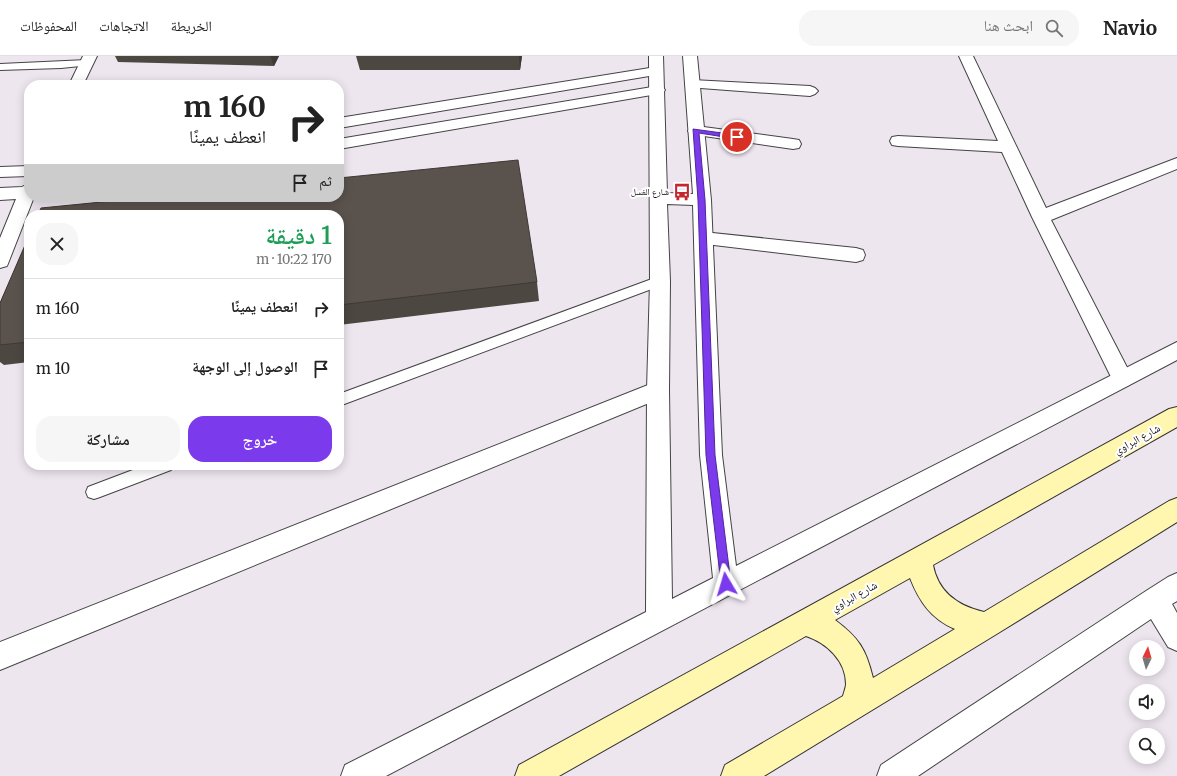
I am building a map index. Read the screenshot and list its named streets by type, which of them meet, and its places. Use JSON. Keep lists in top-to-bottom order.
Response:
{
  "streets": {
    "main road": ["شارع البراوي"]
  },
  "places": {
    "bus stop": ["شارع الغسل"]
  },
  "north": "top",
  "page": {
    "header": "Navio",
    "search": "ابحث هنا",
    "nav": ["الخريطة", "الاتجاهات", "المحفوظات"],
    "turn": ["160 m", "انعطف يمينًا"],
    "then": "ثم",
    "heading": ["1 دقيقة", "170 m · 10:22"],
    "list": [
      {
        "name": "انعطف يمينًا",
        "value": "160 m"
      },
      {
        "name": "الوصول إلى الوجهة",
        "value": "10 m"
      }
    ],
    "buttons": ["خروج", "مشاركة"]
  }
}
